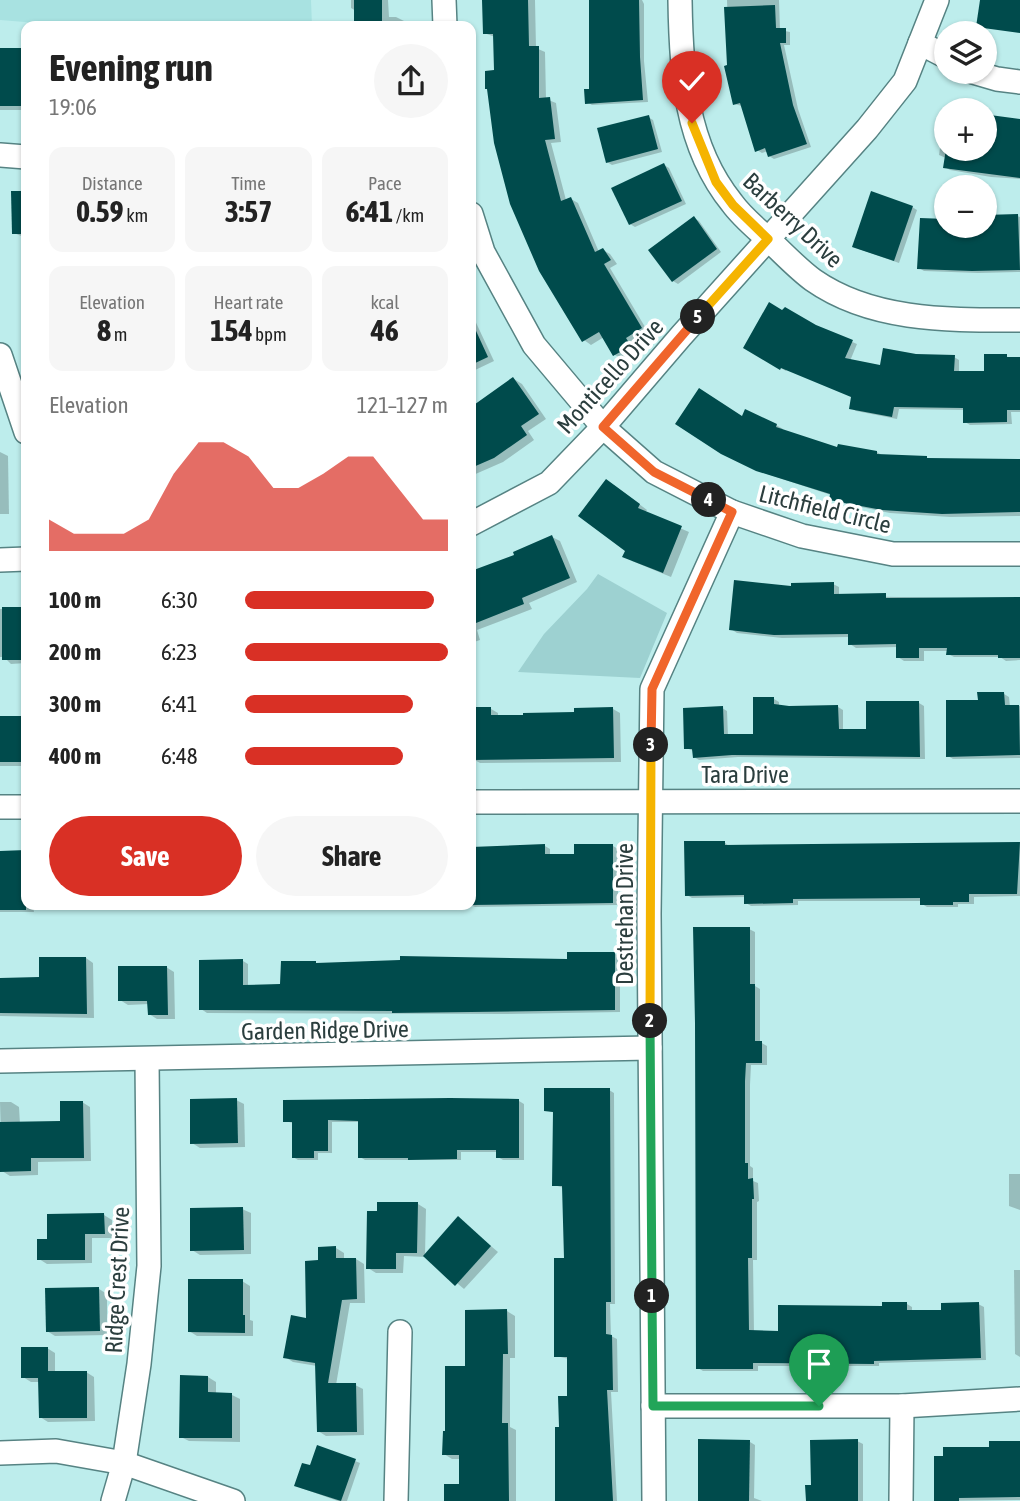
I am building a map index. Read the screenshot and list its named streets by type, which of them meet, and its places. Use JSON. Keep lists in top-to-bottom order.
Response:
{
  "streets": {
    "street": [
      "Barberry Drive",
      "Monticello Drive",
      "Litchfield Circle",
      "Tara Drive",
      "Destrehan Drive",
      "Garden Ridge Drive",
      "Ridge Crest Drive"
    ]
  },
  "crossings": [
    ["Barberry Drive", "Monticello Drive"],
    ["Monticello Drive", "Litchfield Circle"],
    ["Litchfield Circle", "Destrehan Drive"],
    ["Tara Drive", "Destrehan Drive"],
    ["Destrehan Drive", "Garden Ridge Drive"],
    ["Garden Ridge Drive", "Ridge Crest Drive"]
  ],
  "page": {
    "map_buttons": ["+", "−"],
    "heading": ["Evening run", "19:06"],
    "stats": [
      ["Distance", "0.59 km"],
      ["Time", "3:57"],
      ["Pace", "6:41 /km"],
      ["Elevation", "8 m"],
      ["Heart rate", "154 bpm"],
      ["kcal", "46"]
    ],
    "pins": [
      "5",
      "4",
      "3",
      "2",
      "1"
    ],
    "chart": ["Elevation", "121–127 m"],
    "list": [
      {
        "name": "100 m",
        "note": "6:30"
      },
      {
        "name": "200 m",
        "note": "6:23"
      },
      {
        "name": "300 m",
        "note": "6:41"
      },
      {
        "name": "400 m",
        "note": "6:48"
      }
    ],
    "buttons": ["Save", "Share"]
  }
}
